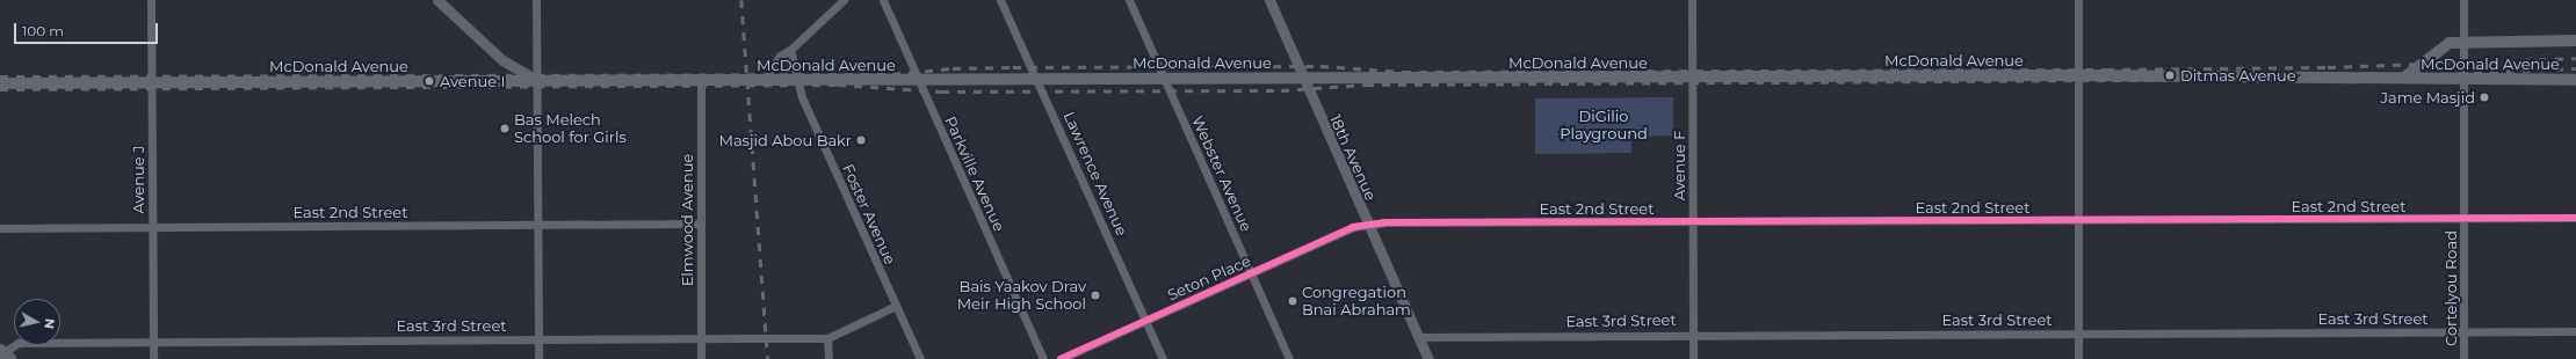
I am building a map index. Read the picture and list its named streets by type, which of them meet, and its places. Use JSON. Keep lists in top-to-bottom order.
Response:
{
  "streets": {
    "main road": ["McDonald Avenue"],
    "street": [
      "18th Avenue",
      "Avenue F",
      "Parkville Avenue",
      "Lawrence Avenue",
      "Webster Avenue",
      "Avenue J",
      "East 2nd Street",
      "Foster Avenue",
      "Elmwood Avenue",
      "Seton Place",
      "Cortelyou Road",
      "East 3rd Street"
    ]
  },
  "crossings": [
    ["McDonald Avenue", "18th Avenue"],
    ["McDonald Avenue", "Avenue F"],
    ["McDonald Avenue", "Parkville Avenue"],
    ["McDonald Avenue", "Lawrence Avenue"],
    ["McDonald Avenue", "Webster Avenue"],
    ["McDonald Avenue", "Avenue J"],
    ["McDonald Avenue", "Foster Avenue"],
    ["McDonald Avenue", "Elmwood Avenue"],
    ["McDonald Avenue", "Cortelyou Road"],
    ["18th Avenue", "East 2nd Street"],
    ["18th Avenue", "Seton Place"],
    ["18th Avenue", "East 3rd Street"],
    ["Avenue F", "East 2nd Street"],
    ["Avenue F", "East 3rd Street"],
    ["Lawrence Avenue", "Seton Place"],
    ["Webster Avenue", "Seton Place"],
    ["Avenue J", "East 2nd Street"],
    ["Avenue J", "East 3rd Street"],
    ["East 2nd Street", "Elmwood Avenue"],
    ["East 2nd Street", "Seton Place"],
    ["East 2nd Street", "Cortelyou Road"],
    ["Foster Avenue", "East 3rd Street"],
    ["Elmwood Avenue", "East 3rd Street"],
    ["Cortelyou Road", "East 3rd Street"]
  ],
  "parks": ["DiGilio Playground"],
  "places": [
    "Ditmas Avenue",
    "Avenue I",
    "Jame Masjid",
    "Bas Melech School for Girls",
    "Masjid Abou Bakr",
    "Bais Yaakov Drav Meir High School",
    "Congregation Bnai Abraham"
  ],
  "scale_bar": "100 m",
  "north": "right"
}
